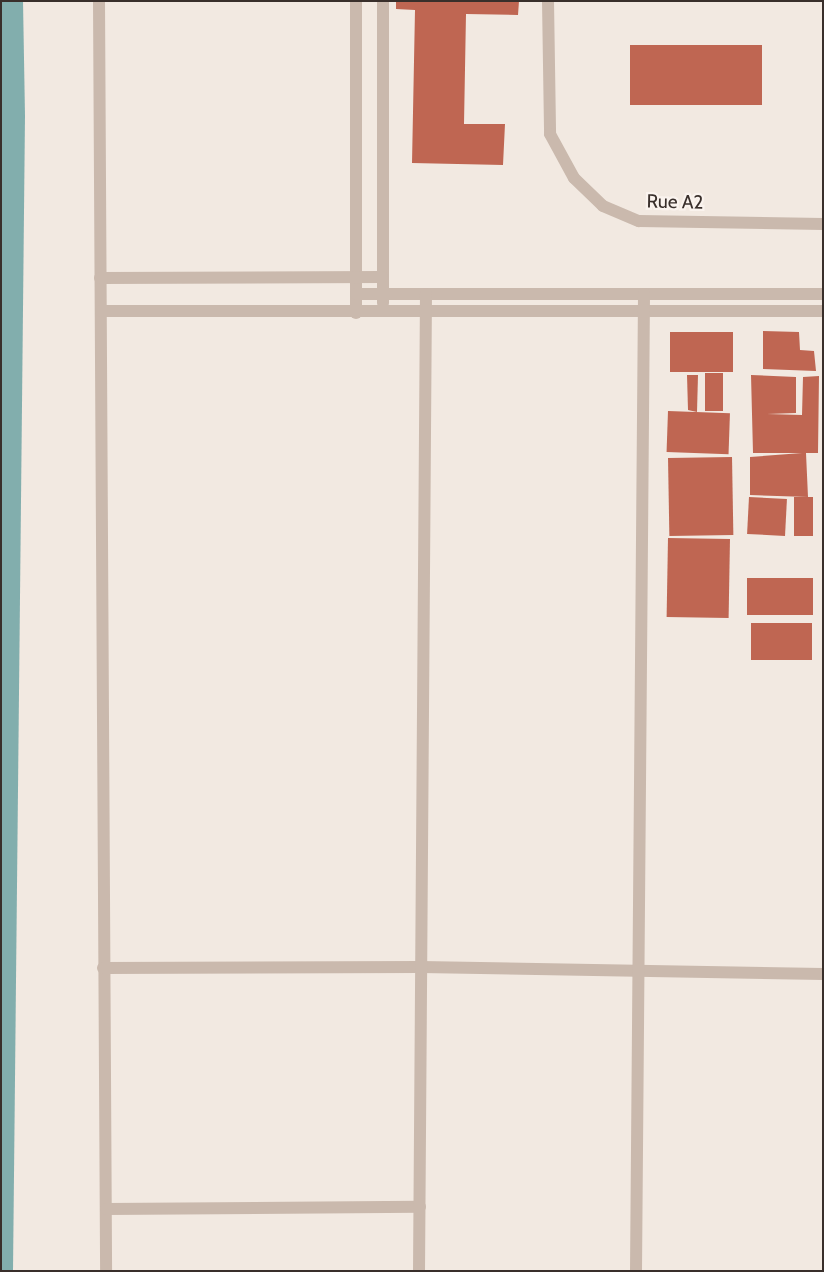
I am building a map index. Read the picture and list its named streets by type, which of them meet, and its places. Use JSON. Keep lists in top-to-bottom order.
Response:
{
  "streets": {
    "street": ["Rue A2"]
  }
}
